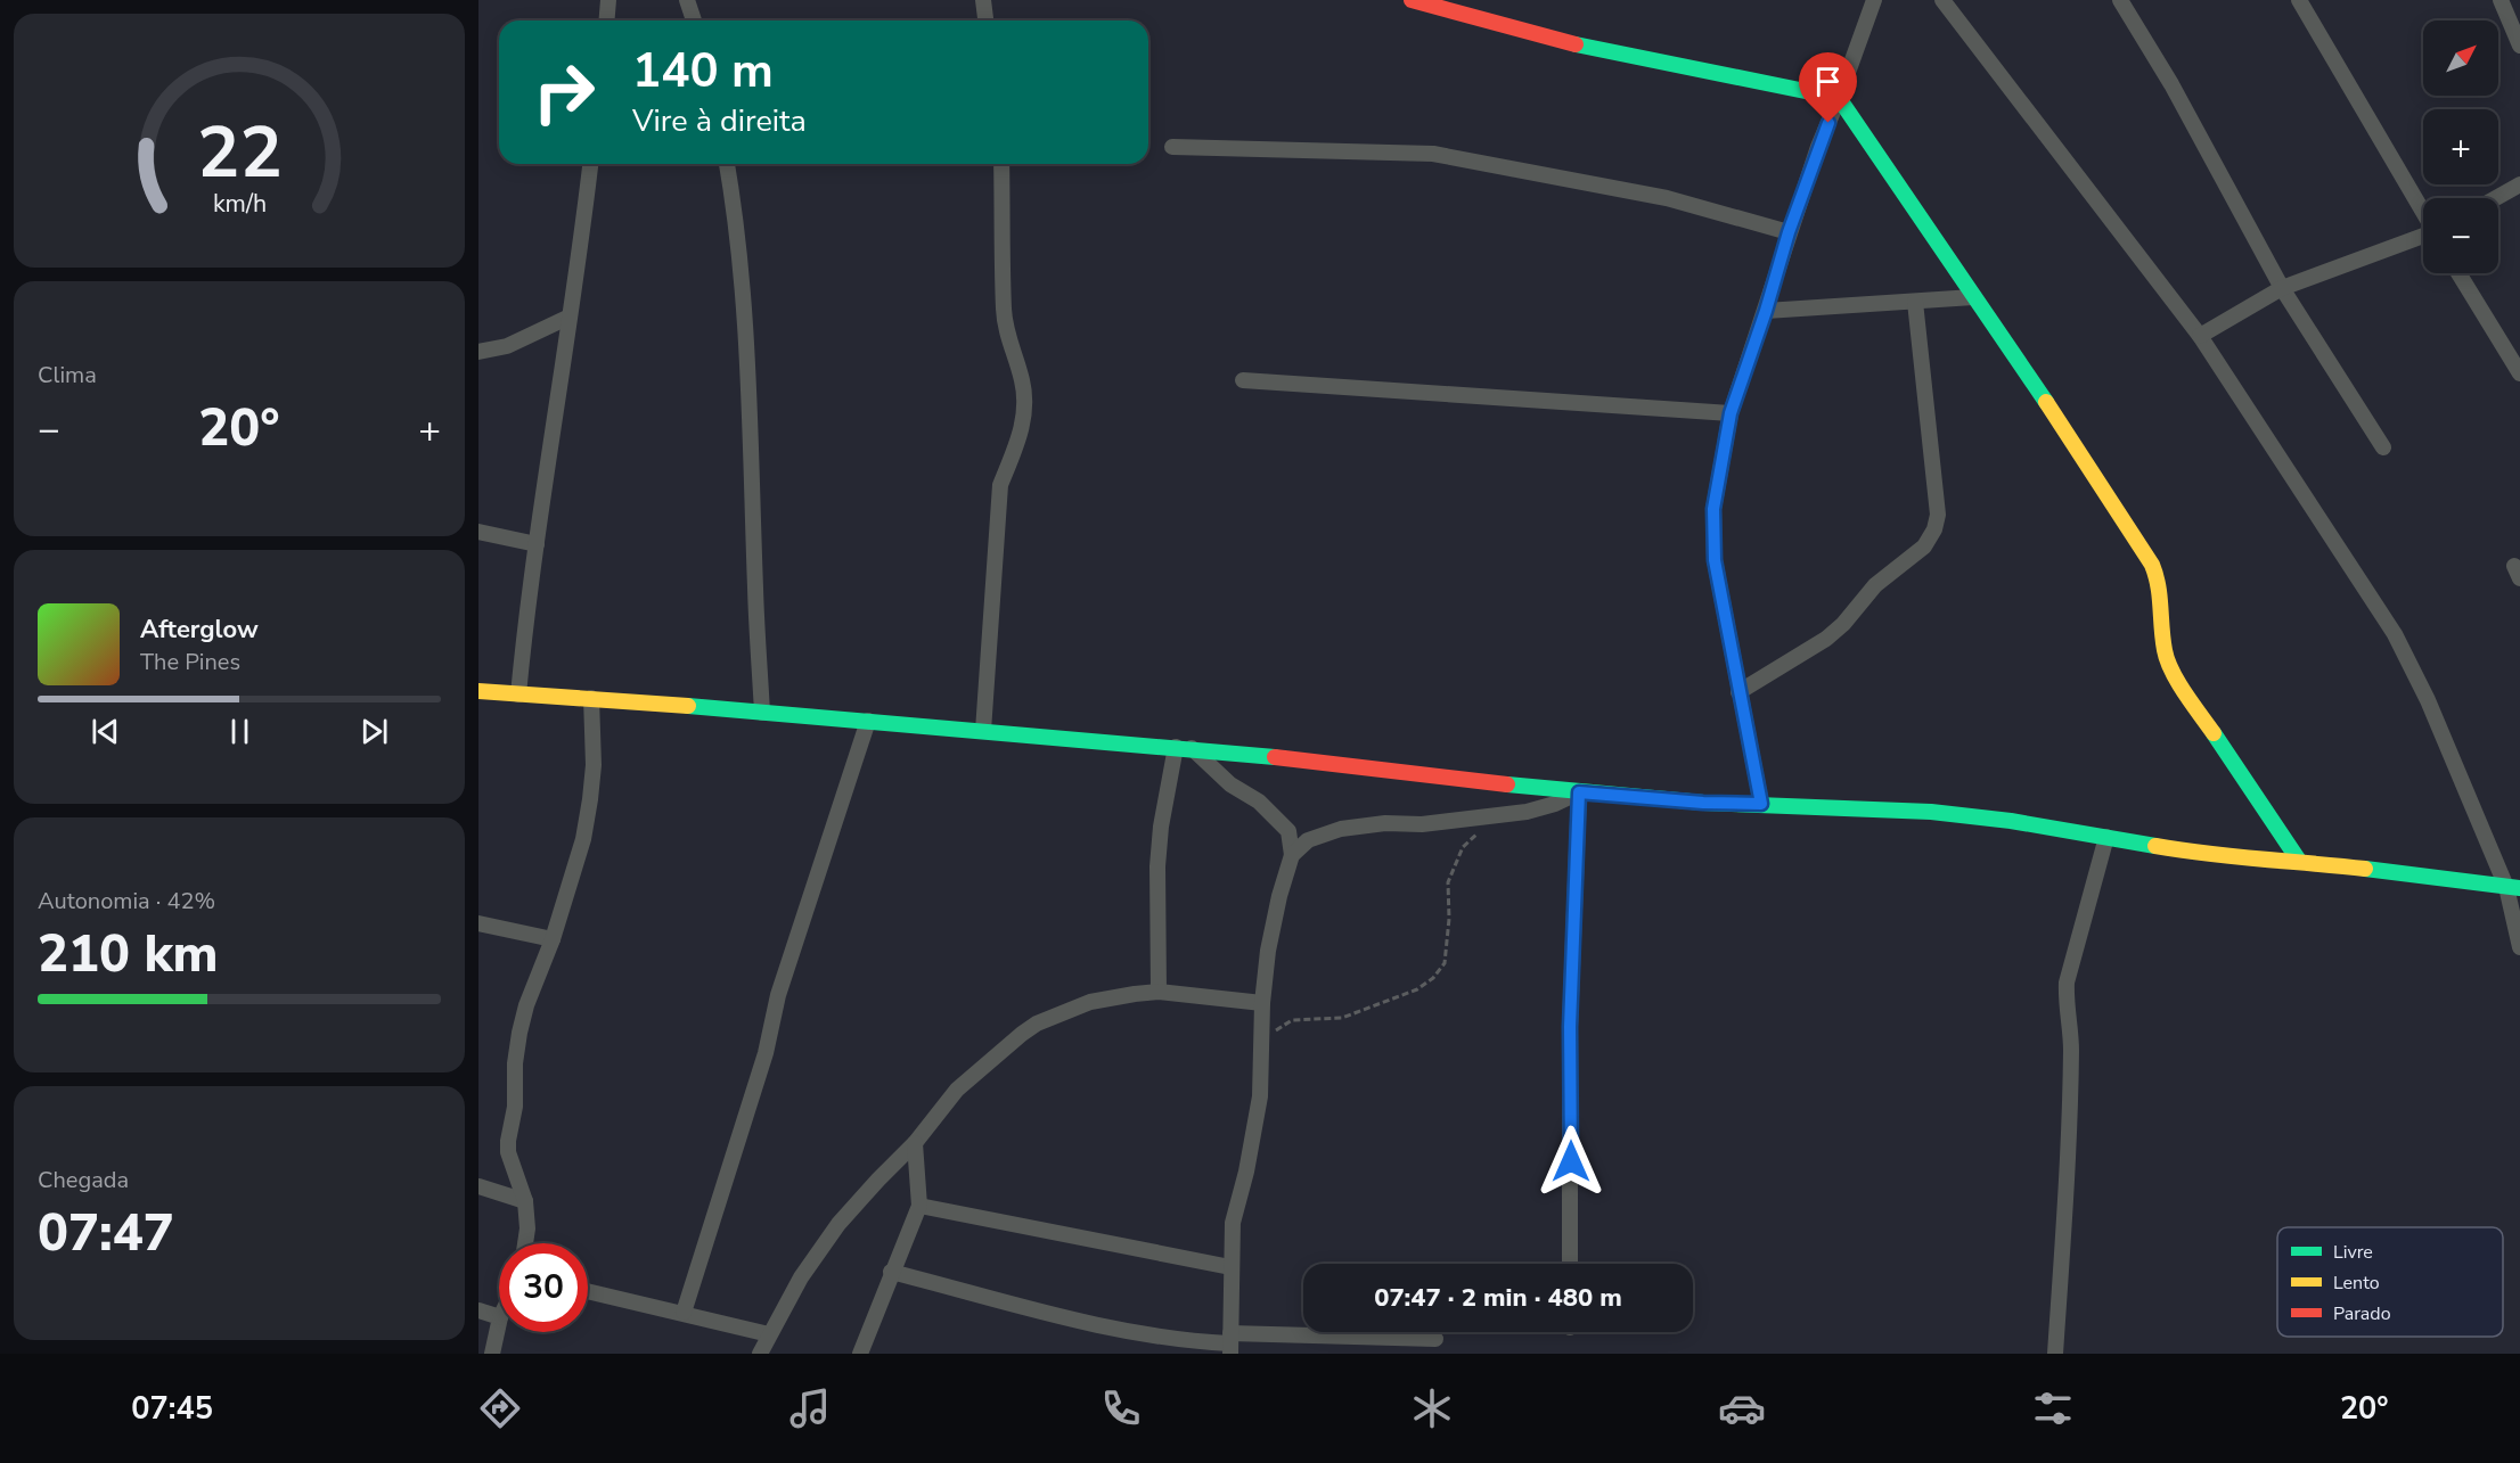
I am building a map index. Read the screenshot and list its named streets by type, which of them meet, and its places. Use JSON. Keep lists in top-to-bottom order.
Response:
{
  "legend": ["Livre", "Lento", "Parado"],
  "north": "top right",
  "page": {
    "map_buttons": ["+", "−"],
    "turn": ["140 m", "Vire à direita"],
    "tile": [
      "Clima",
      ["Autonomia · 42%", "210 km"],
      ["Chegada", "07:47"]
    ],
    "heat": ["−", "20°", "+"],
    "song": ["Afterglow", "The Pines"],
    "limit": "30",
    "trip": "07:47 · 2 min · 480 m",
    "tabs": ["07:45", "20°"],
    "gauge": ["22", "km/h"]
  }
}
